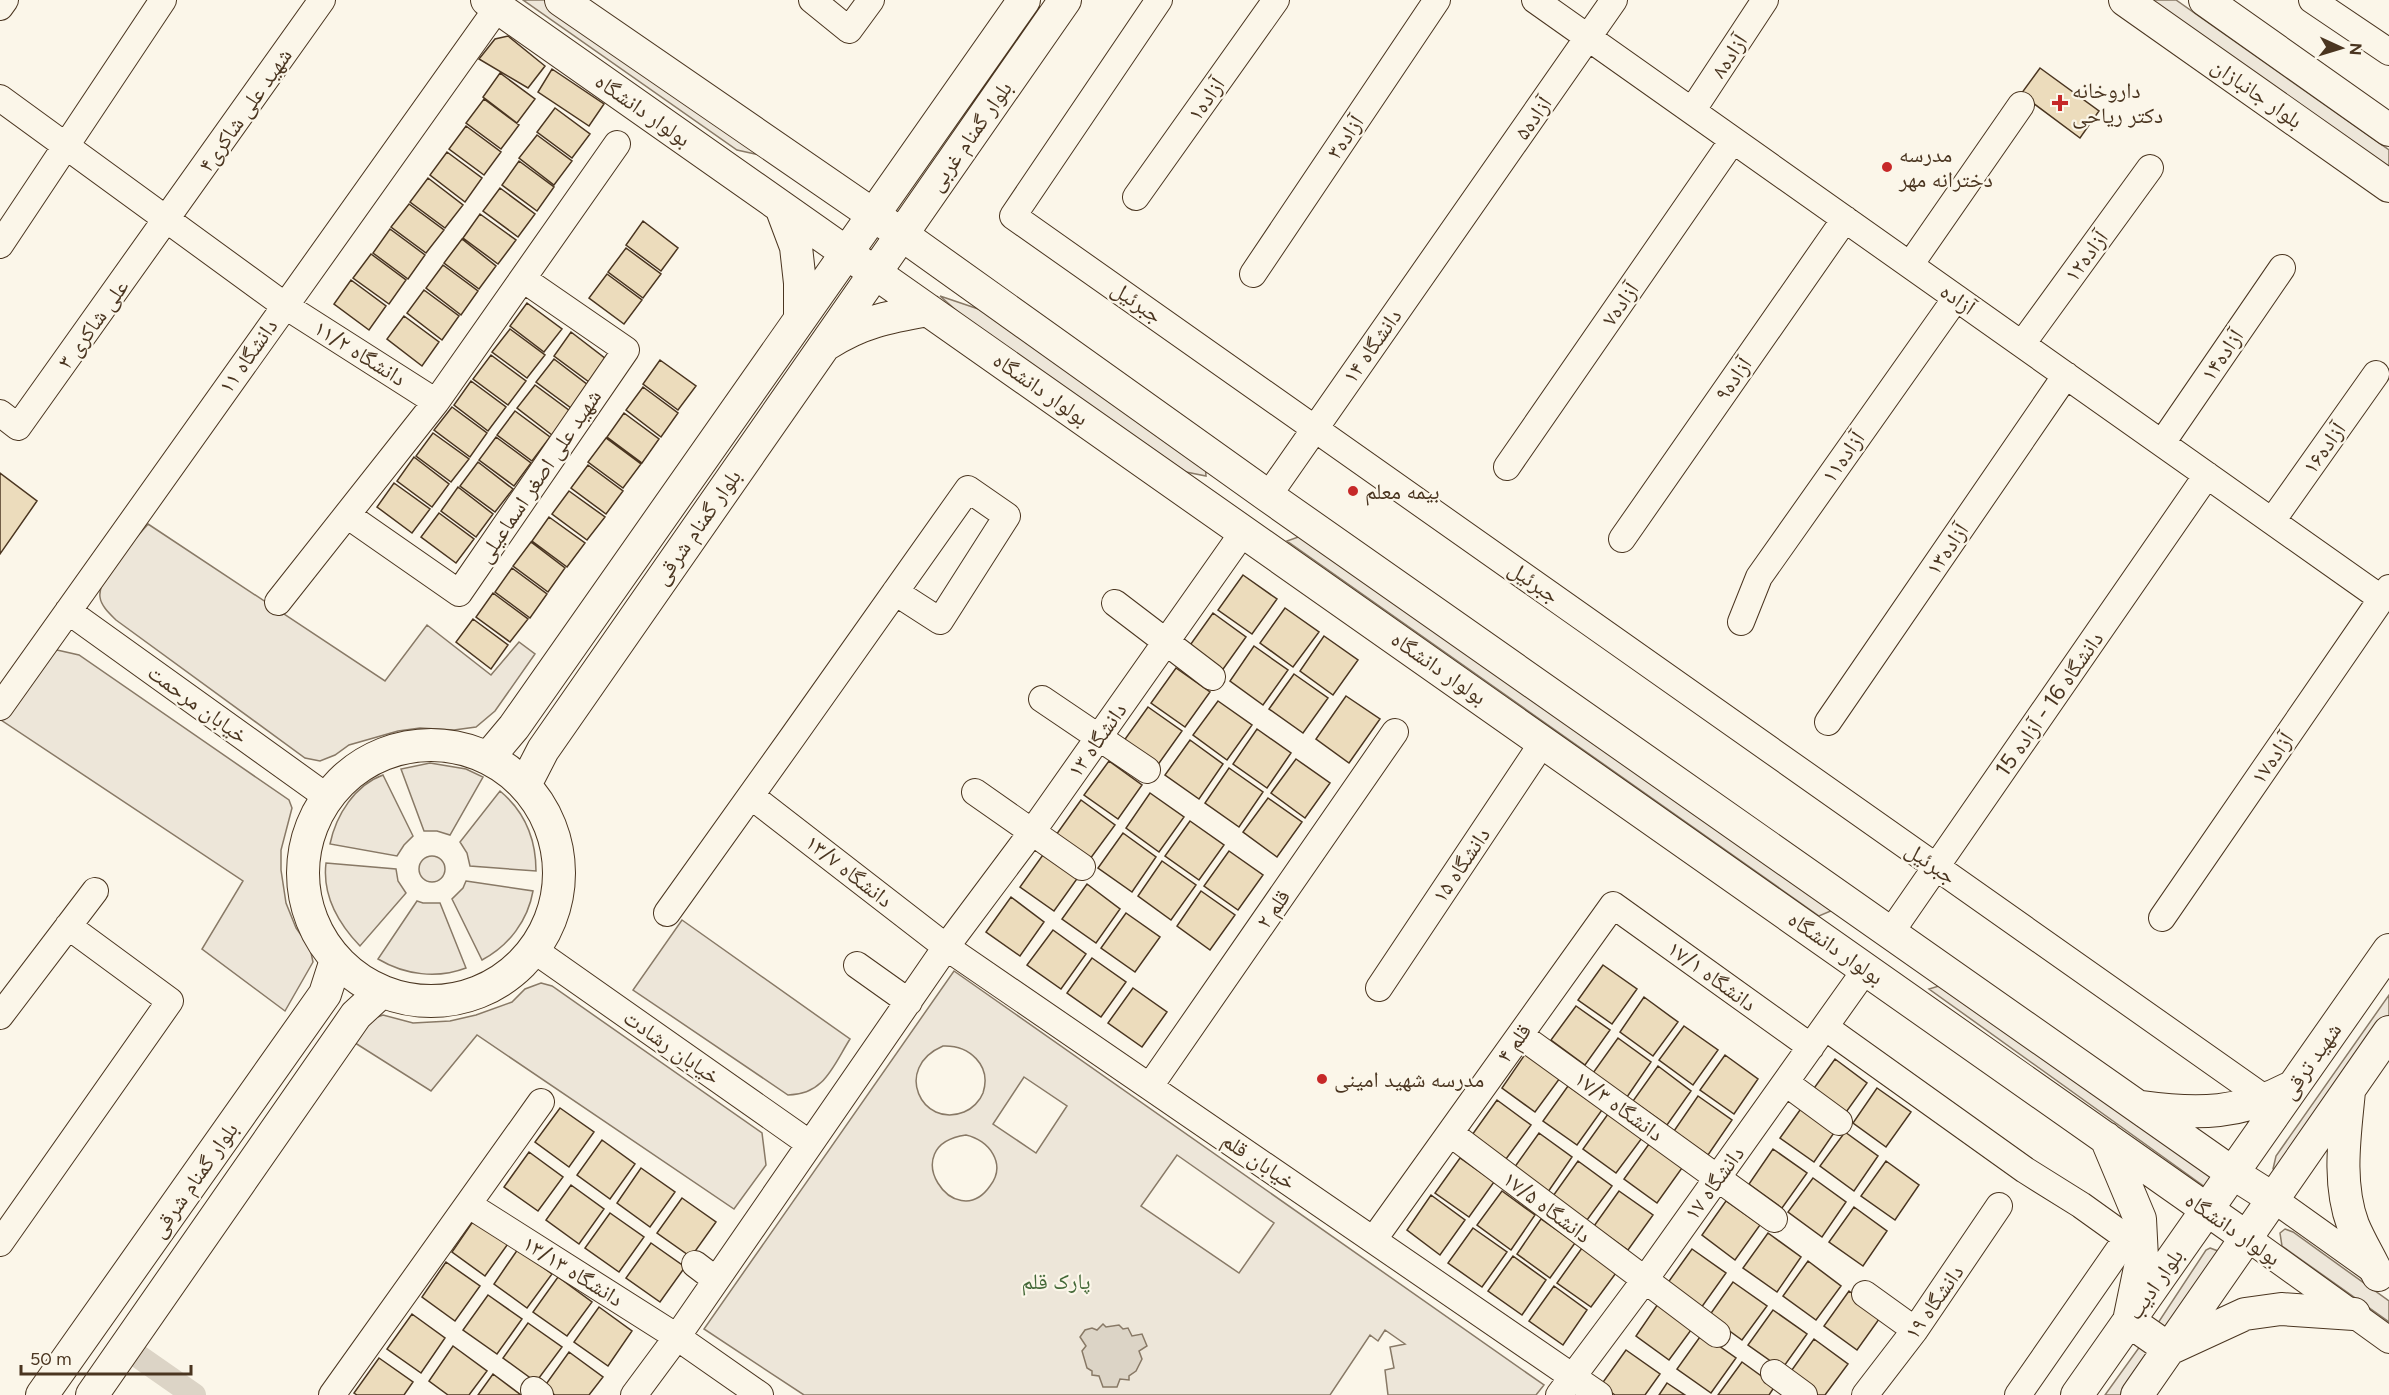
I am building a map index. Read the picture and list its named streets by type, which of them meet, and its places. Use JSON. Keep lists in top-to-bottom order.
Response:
{
  "streets": {
    "main road": [
      "بلوار جانبازان",
      "بولوار دانشگاه",
      "بلوار گمنام غربی",
      "بلوار گمنام شرقی",
      "شهید ترقی",
      "بلوار ادیب"
    ],
    "street": [
      "آزاده۸",
      "آزاده۱",
      "شهید علی شاکری۴",
      "آزاده۵",
      "آزاده۳",
      "آزاده۱۲",
      "آزاده",
      "جبرئیل",
      "آزاده۷",
      "علی شاکری ۳",
      "دانشگاه ۱۴",
      "دانشگاه ۱۱/۲",
      "آزاده۱۴",
      "دانشگاه ۱۱",
      "آزاده۹",
      "آزاده۱۶",
      "آزاده۱۱",
      "شهید علی اصغر اسماعیلی",
      "آزاده۱۳",
      "خیابان مرحمت",
      "دانشگاه 16 - آزاده 15",
      "دانشگاه ۱۳",
      "آزاده۱۷",
      "دانشگاه ۱۵",
      "دانشگاه ۱۳/۷",
      "قلم ۲",
      "دانشگاه ۱۷/۱",
      "قلم ۴",
      "خیابان رشادت",
      "دانشگاه ۱۷/۳",
      "خیابان قلم",
      "دانشگاه ۱۷",
      "دانشگاه ۱۷/۵",
      "دانشگاه ۱۳/۱۳",
      "دانشگاه ۱۹"
    ]
  },
  "crossings": [
    ["آزاده۸", "آزاده"],
    ["شهید علی شاکری۴", "علی شاکری ۳"],
    ["شهید علی شاکری۴", "دانشگاه ۱۱/۲"],
    ["بولوار دانشگاه", "بلوار گمنام غربی"],
    ["بولوار دانشگاه", "دانشگاه ۱۴"],
    ["بولوار دانشگاه", "دانشگاه ۱۱"],
    ["بولوار دانشگاه", "بلوار گمنام شرقی"],
    ["بولوار دانشگاه", "دانشگاه 16 - آزاده 15"],
    ["بولوار دانشگاه", "دانشگاه ۱۳"],
    ["بولوار دانشگاه", "دانشگاه ۱۵"],
    ["بولوار دانشگاه", "شهید ترقی"],
    ["بولوار دانشگاه", "دانشگاه ۱۷"],
    ["بولوار دانشگاه", "بلوار ادیب"],
    ["آزاده۵", "آزاده"],
    ["آزاده۵", "دانشگاه ۱۴"],
    ["بلوار گمنام غربی", "بلوار گمنام شرقی"],
    ["آزاده۱۲", "آزاده"],
    ["آزاده", "آزاده۷"],
    ["آزاده", "آزاده۱۴"],
    ["آزاده", "آزاده۹"],
    ["آزاده", "آزاده۱۶"],
    ["آزاده", "آزاده۱۱"],
    ["آزاده", "آزاده۱۳"],
    ["آزاده", "دانشگاه 16 - آزاده 15"],
    ["آزاده", "آزاده۱۷"],
    ["جبرئیل", "دانشگاه ۱۴"],
    ["جبرئیل", "دانشگاه 16 - آزاده 15"],
    ["جبرئیل", "شهید ترقی"],
    ["علی شاکری ۳", "دانشگاه ۱۱/۲"],
    ["دانشگاه ۱۱/۲", "دانشگاه ۱۱"],
    ["دانشگاه ۱۱", "خیابان مرحمت"],
    ["دانشگاه ۱۳", "دانشگاه ۱۳/۷"],
    ["دانشگاه ۱۳", "خیابان رشادت"],
    ["دانشگاه ۱۳", "خیابان قلم"],
    ["دانشگاه ۱۳", "دانشگاه ۱۳/۱۳"],
    ["دانشگاه ۱۳/۷", "خیابان قلم"],
    ["قلم ۲", "خیابان قلم"],
    ["دانشگاه ۱۷/۱", "قلم ۴"],
    ["دانشگاه ۱۷/۱", "دانشگاه ۱۷"],
    ["قلم ۴", "دانشگاه ۱۷/۳"],
    ["قلم ۴", "خیابان قلم"],
    ["قلم ۴", "دانشگاه ۱۷/۵"],
    ["شهید ترقی", "بلوار ادیب"],
    ["دانشگاه ۱۷/۳", "دانشگاه ۱۷"],
    ["خیابان قلم", "دانشگاه ۱۷"],
    ["دانشگاه ۱۷", "دانشگاه ۱۷/۵"]
  ],
  "parks": ["پارک قلم"],
  "places": {
    "health": ["داروخانه دکتر ریاحی"],
    "other": ["مدرسه دخترانه مهر", "بیمه معلم", "مدرسه شهید امینی"]
  },
  "scale_bar": "50 m",
  "north": "right"
}
